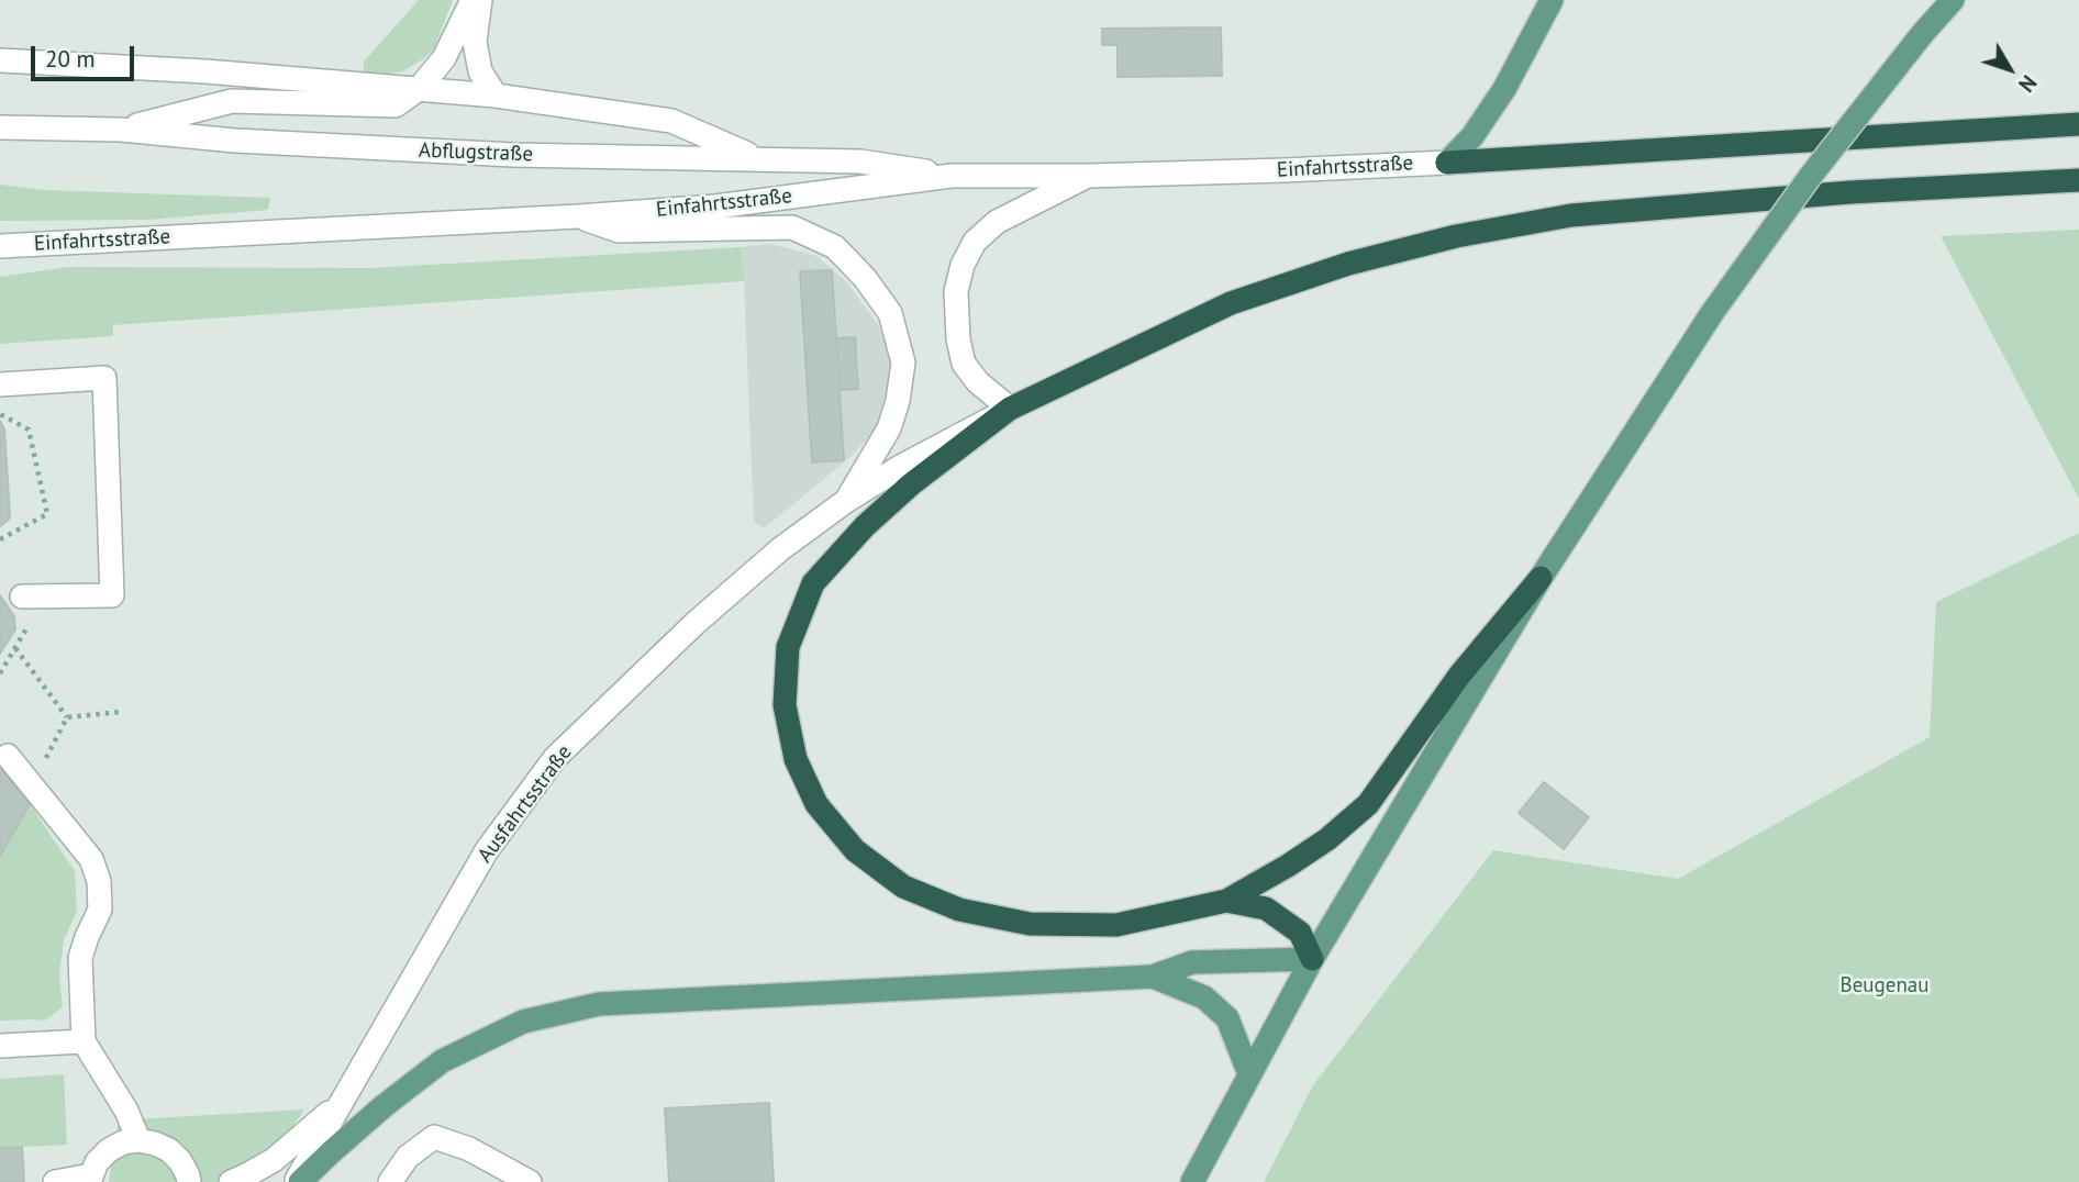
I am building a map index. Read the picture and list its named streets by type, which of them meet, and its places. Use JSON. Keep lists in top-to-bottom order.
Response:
{
  "streets": {
    "street": ["Abflugstraße", "Einfahrtsstraße", "Ausfahrtsstraße"]
  },
  "crossings": [
    ["Abflugstraße", "Einfahrtsstraße"]
  ],
  "parks": ["Beugenau"],
  "scale_bar": "20 m",
  "north": "bottom right"
}
